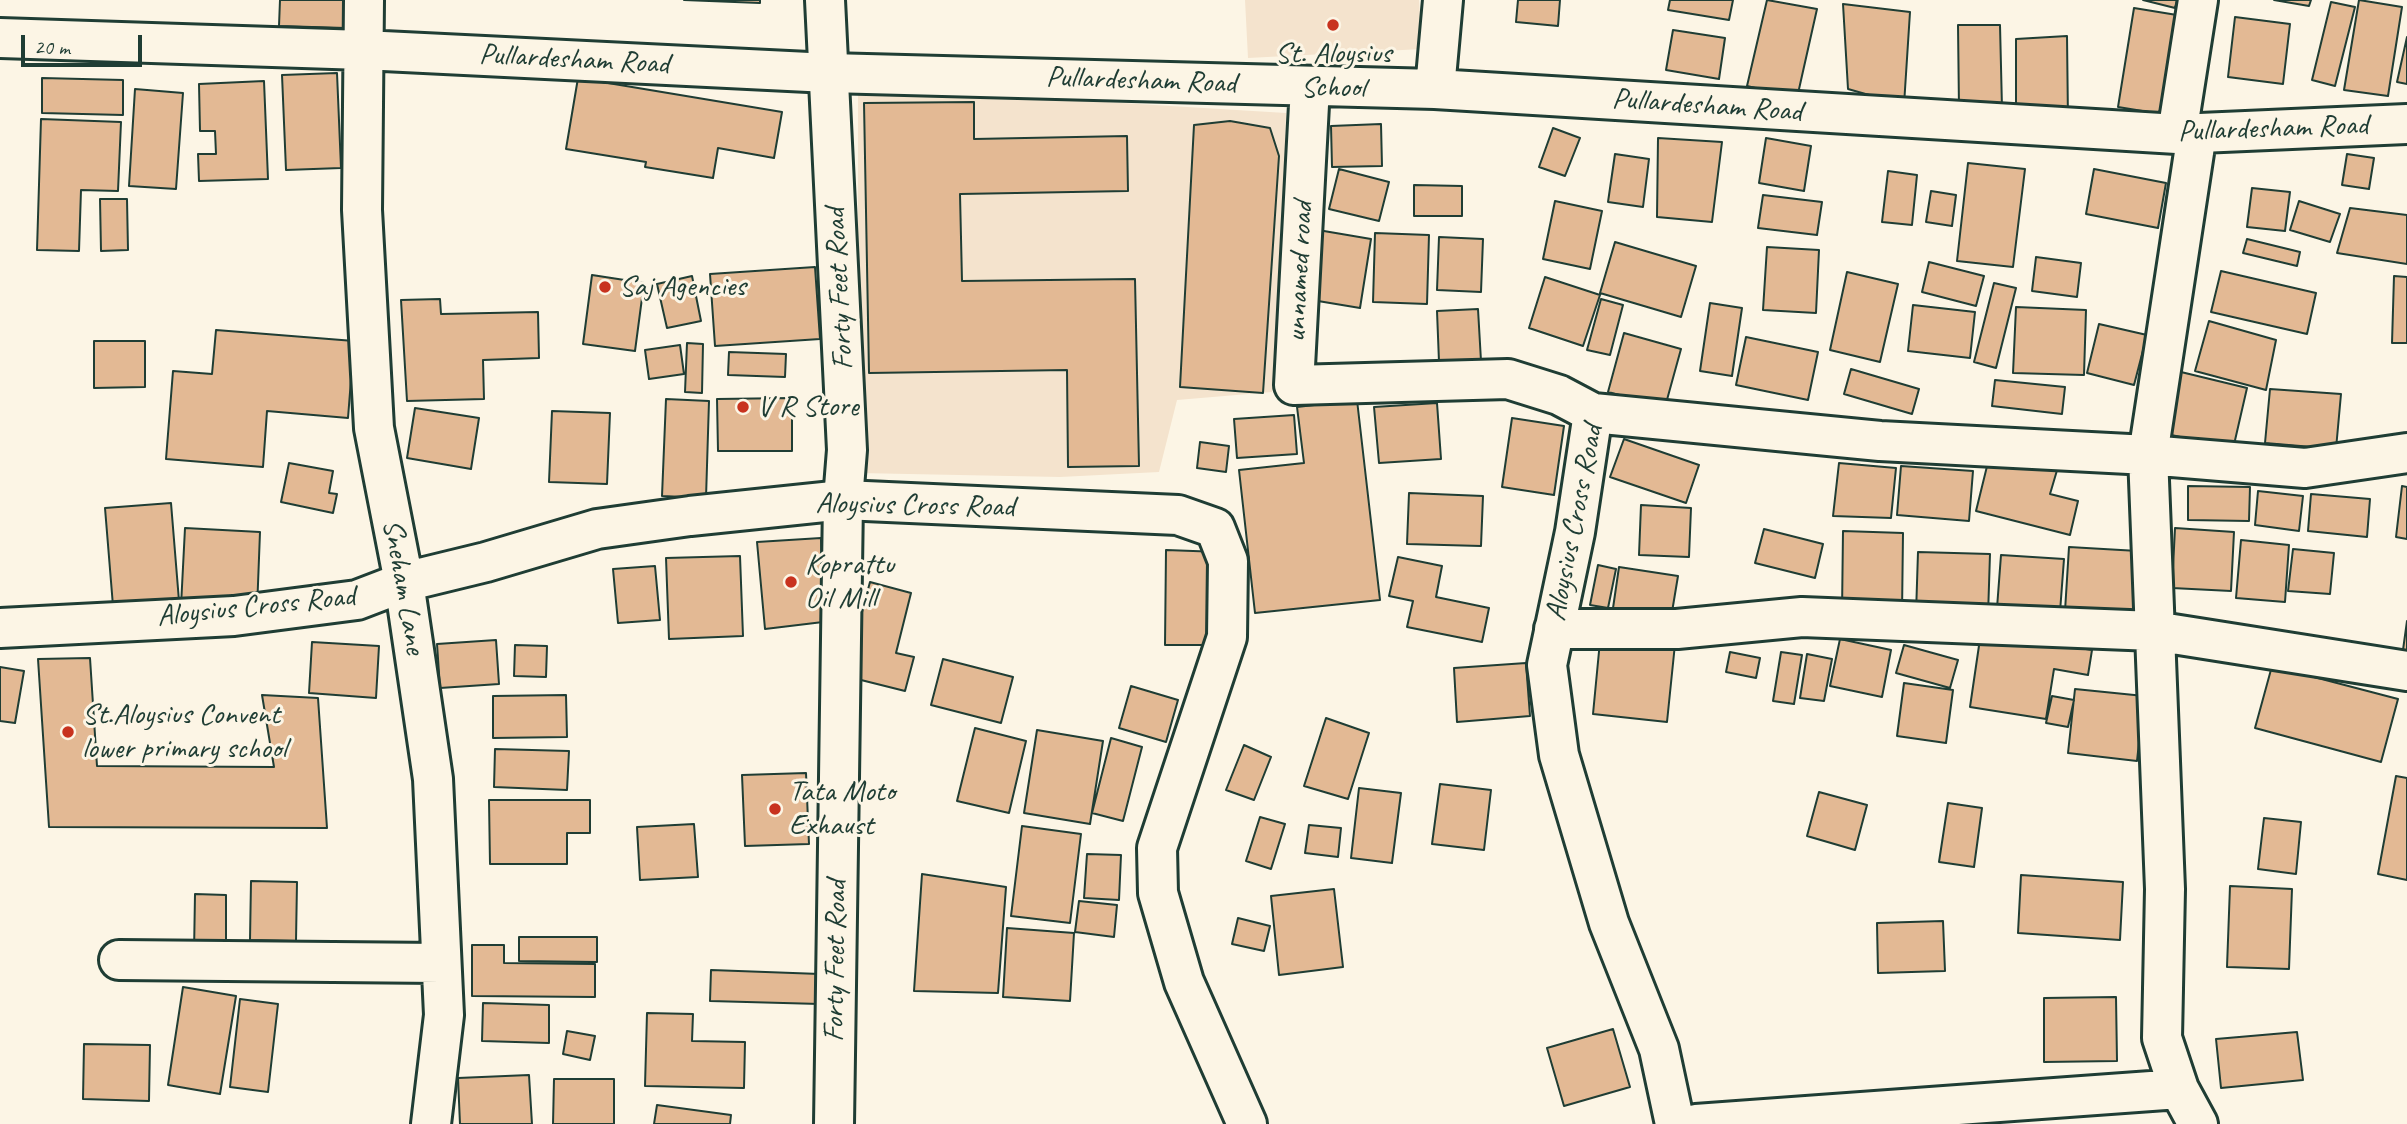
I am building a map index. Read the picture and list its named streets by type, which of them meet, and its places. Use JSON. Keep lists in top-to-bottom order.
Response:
{
  "streets": {
    "street": [
      "Pullardesham Road",
      "unnamed road",
      "Forty Feet Road",
      "Aloysius Cross Road",
      "Sneham Lane"
    ]
  },
  "crossings": [
    ["Pullardesham Road", "unnamed road"],
    ["Pullardesham Road", "Forty Feet Road"],
    ["Pullardesham Road", "Sneham Lane"],
    ["unnamed road", "Aloysius Cross Road"],
    ["Forty Feet Road", "Aloysius Cross Road"],
    ["Aloysius Cross Road", "Sneham Lane"]
  ],
  "places": [
    "St. Aloysius School",
    "Saj Agencies",
    "V R Store",
    "Koprattu Oil Mill",
    "St.Aloysius Convent lower primary school",
    "Tata Moto Exhaust"
  ],
  "scale_bar": "20 m"
}
